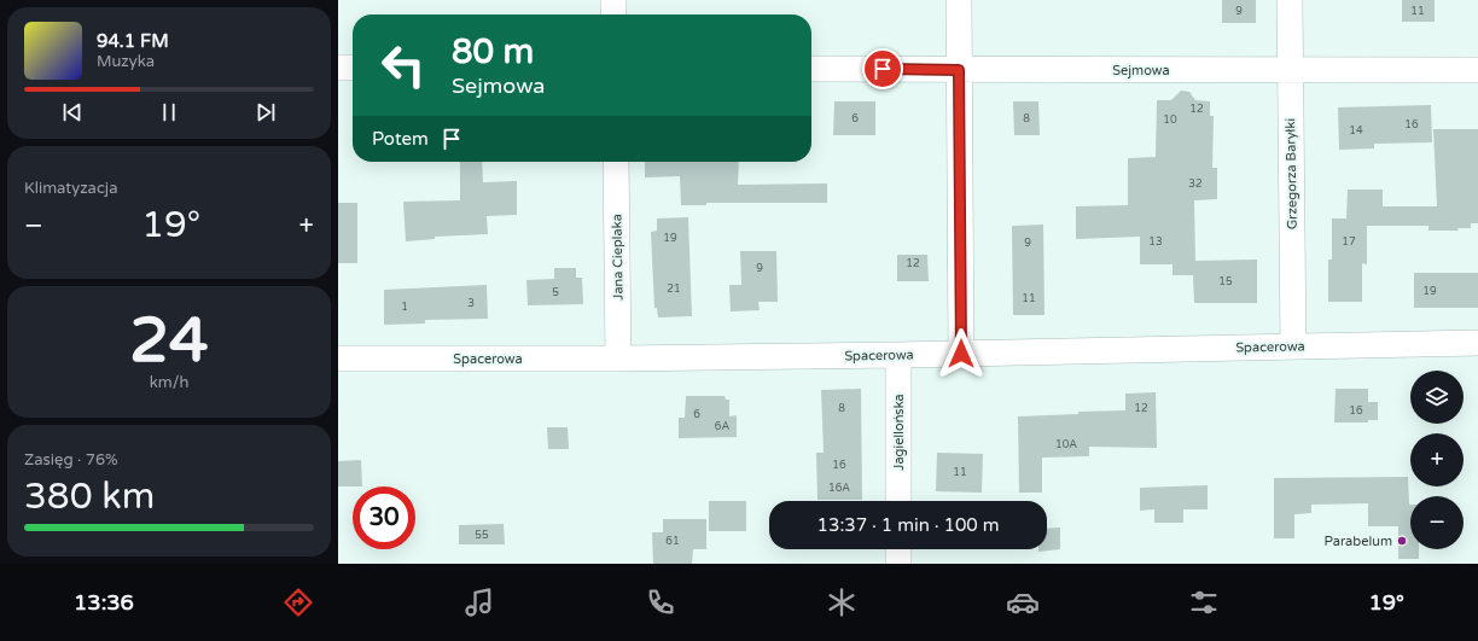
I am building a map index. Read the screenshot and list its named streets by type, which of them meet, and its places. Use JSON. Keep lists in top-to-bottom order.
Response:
{
  "streets": {
    "street": [
      "Sejmowa",
      "Grzegorza Baryłki",
      "Jana Cieplaka",
      "Spacerowa",
      "Jagiellońska"
    ]
  },
  "crossings": [
    ["Sejmowa", "Grzegorza Baryłki"],
    ["Grzegorza Baryłki", "Spacerowa"],
    ["Jana Cieplaka", "Spacerowa"],
    ["Spacerowa", "Jagiellońska"]
  ],
  "places": ["Parabelum"],
  "house_numbers": [
    "9",
    "11",
    "12",
    "6",
    "8",
    "10",
    "16",
    "14",
    "32",
    "19",
    "13",
    "17",
    "9",
    "12",
    "9",
    "15",
    "21",
    "19",
    "5",
    "11",
    "3",
    "1",
    "8",
    "12",
    "16",
    "6",
    "6A",
    "10A",
    "16",
    "11",
    "16A",
    "55",
    "61"
  ],
  "page": {
    "turn": ["80 m", "Sejmowa"],
    "song": ["94.1 FM", "Muzyka"],
    "then": "Potem",
    "tile": [
      "Klimatyzacja",
      ["24", "km/h"],
      ["Zasięg · 76%", "380 km"]
    ],
    "heat": ["−", "19°", "+"],
    "map_buttons": ["+", "−"],
    "limit": "30",
    "trip": "13:37 · 1 min · 100 m",
    "tabs": ["13:36", "19°"]
  }
}
